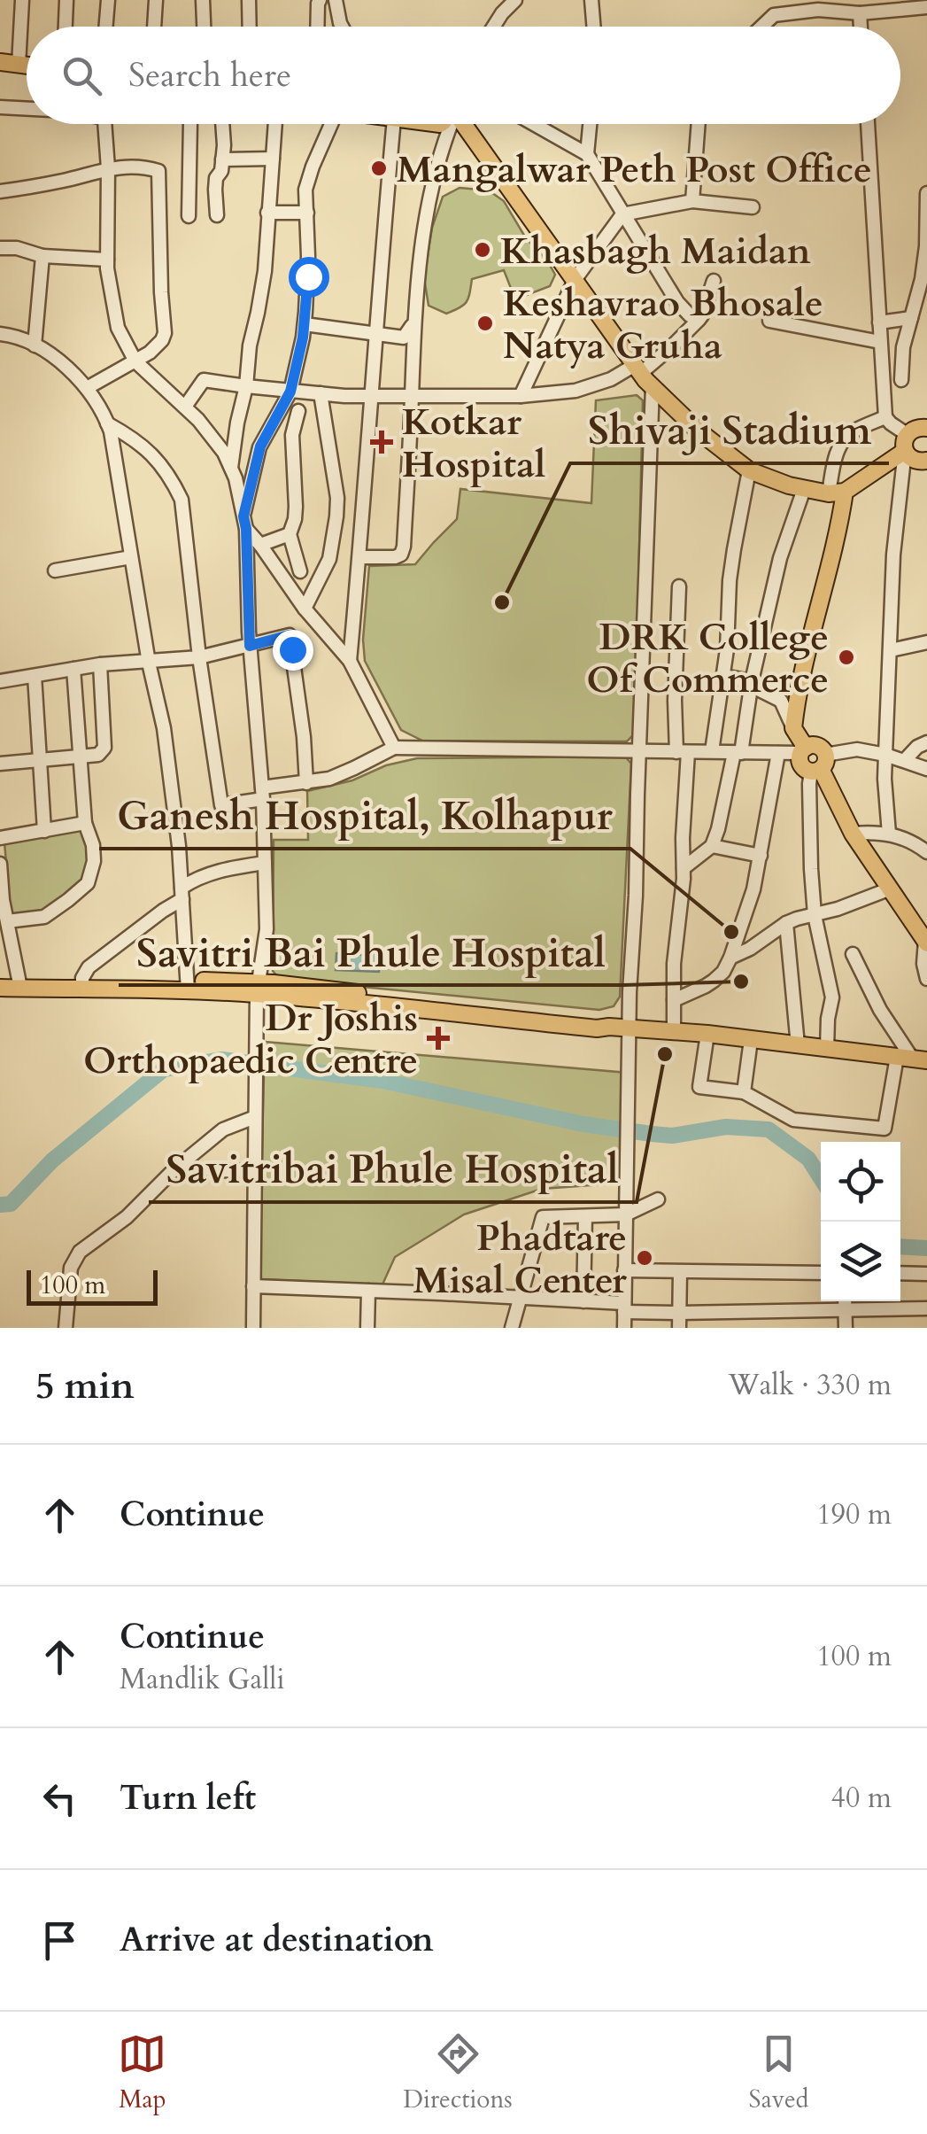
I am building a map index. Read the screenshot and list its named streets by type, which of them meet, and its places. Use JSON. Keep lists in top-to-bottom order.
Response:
{
  "places": {
    "other": [
      "Mangalwar Peth Post Office",
      "Khasbagh Maidan",
      "Keshavrao Bhosale Natya Gruha",
      "Shivaji Stadium",
      "DRK College Of Commerce",
      "Ganesh Hospital, Kolhapur",
      "Savitri Bai Phule Hospital",
      "Savitribai Phule Hospital",
      "Phadtare Misal Center"
    ],
    "health": ["Kotkar Hospital", "Dr Joshis Orthopaedic Centre"]
  },
  "scale_bar": "100 m",
  "page": {
    "search": "Search here",
    "scale": "100 m",
    "heading": ["5 min", "Walk · 330 m"],
    "list": [
      ["Continue", "190 m"],
      ["Continue", "Mandlik Galli", "100 m"],
      ["Turn left", "40 m"],
      "Arrive at destination"
    ],
    "nav": ["Map", "Directions", "Saved"]
  }
}
